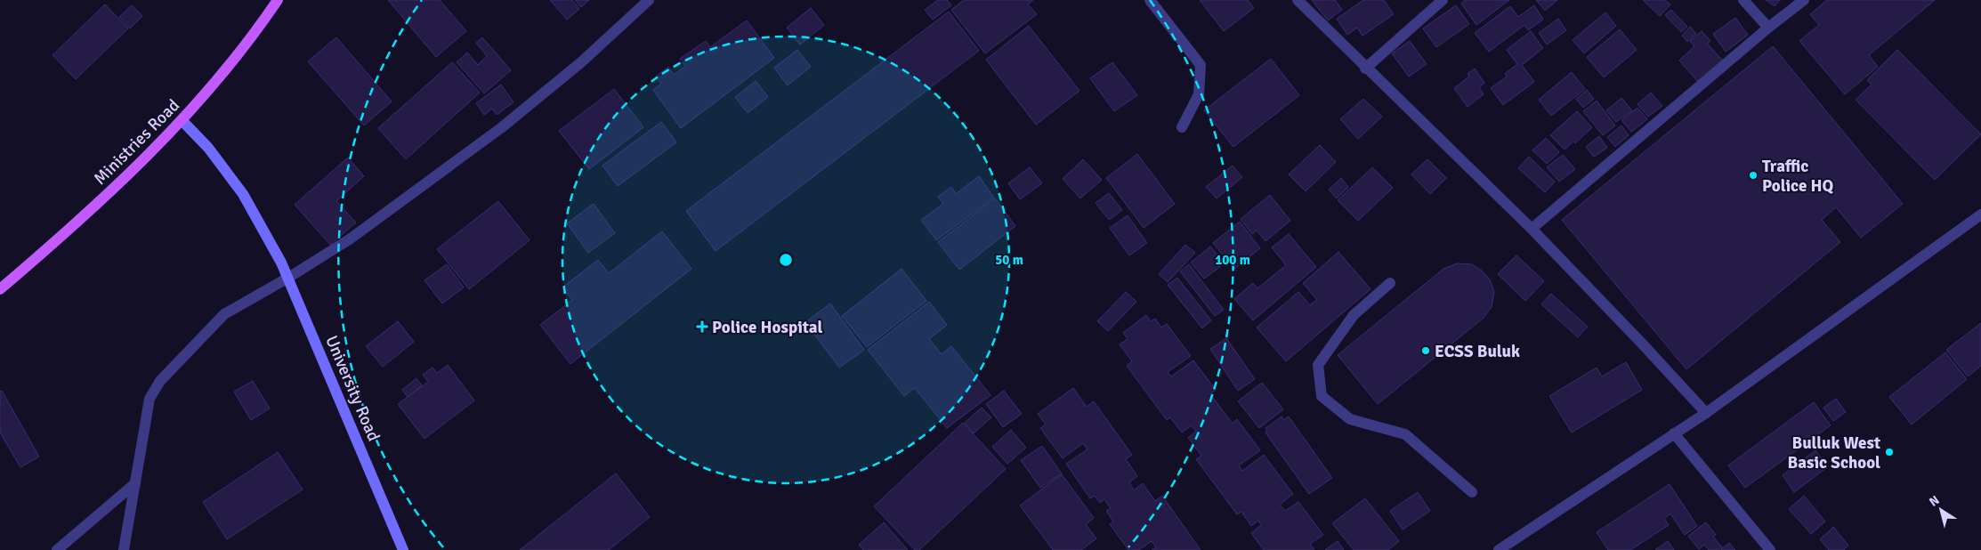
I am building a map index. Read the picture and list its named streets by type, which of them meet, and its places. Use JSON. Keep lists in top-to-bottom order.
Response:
{
  "streets": {
    "main road": ["Ministries Road", "University Road"]
  },
  "crossings": [
    ["Ministries Road", "University Road"]
  ],
  "places": {
    "other": ["Traffic Police HQ", "ECSS Buluk", "Bulluk West Basic School"],
    "health": ["Police Hospital"]
  },
  "north": "top left",
  "rings": ["50 m", "100 m"]
}
